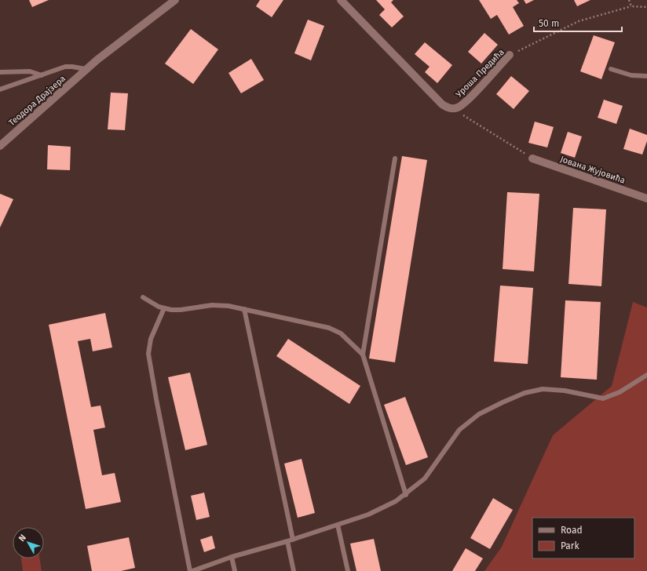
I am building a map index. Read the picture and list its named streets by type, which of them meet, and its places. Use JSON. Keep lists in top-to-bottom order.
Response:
{
  "streets": {
    "street": ["Уроша Предића", "Теодора Драјзера", "Јована Жујовића"]
  },
  "legend": ["Road", "Park"],
  "scale_bar": "50 m",
  "north": "top left"
}
